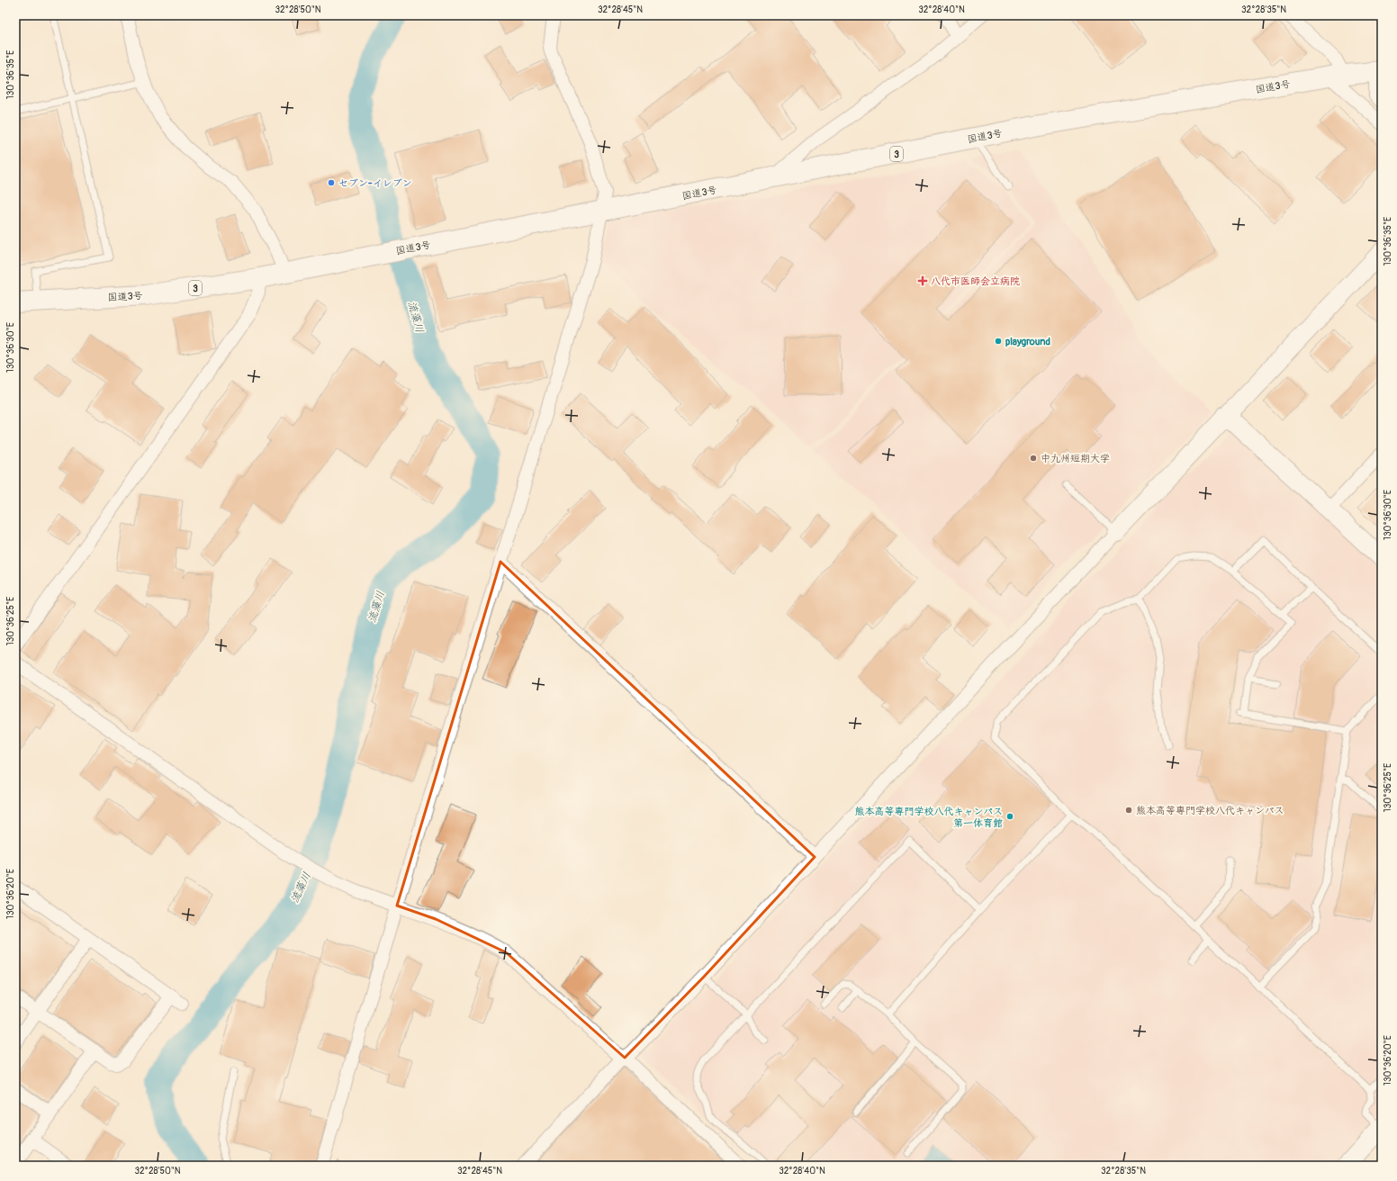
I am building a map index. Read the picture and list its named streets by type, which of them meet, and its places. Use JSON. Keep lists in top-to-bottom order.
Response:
{
  "streets": {
    "highway": ["国道3号", "3"]
  },
  "water": ["流藻川"],
  "places": {
    "other": [
      "セブン-イレブン",
      "playground",
      "中九州短期大学",
      "熊本高等専門学校八代キャンパス",
      "熊本高等専門学校八代キャンパス 第一体育館"
    ],
    "health": ["八代市医師会立病院"]
  },
  "coordinates": [
    "32°28'50\"N",
    "32°28'45\"N",
    "32°28'40\"N",
    "32°28'35\"N",
    "130°36'35\"E",
    "130°36'30\"E",
    "130°36'25\"E",
    "130°36'20\"E"
  ]
}
